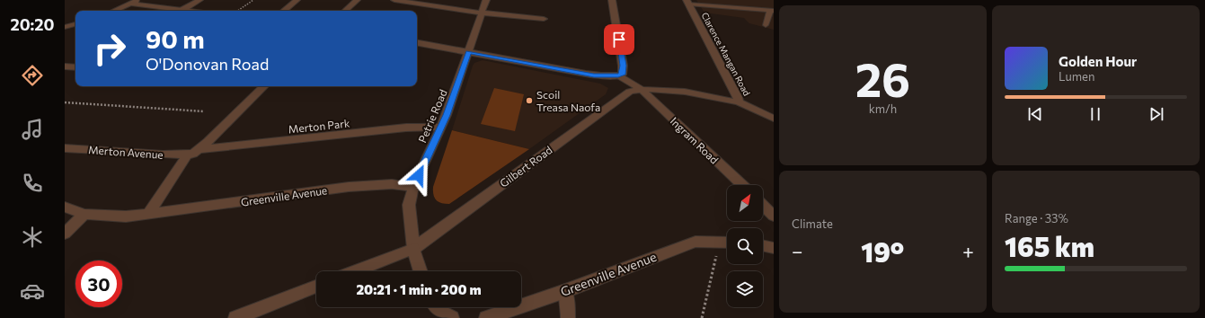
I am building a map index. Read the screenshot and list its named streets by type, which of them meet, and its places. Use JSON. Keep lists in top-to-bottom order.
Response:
{
  "streets": {
    "street": [
      "Clarence Mangan Road",
      "Petrie Road",
      "Merton Park",
      "Ingram Road",
      "Merton Avenue",
      "Gilbert Road",
      "Greenville Avenue"
    ]
  },
  "crossings": [
    ["Petrie Road", "Merton Park"],
    ["Petrie Road", "Greenville Avenue"],
    ["Ingram Road", "Gilbert Road"]
  ],
  "places": ["Scoil Treasa Naofa"],
  "north": "top right",
  "page": {
    "tabs": "20:20",
    "tile": [
      ["26", "km/h"],
      "Climate",
      ["Range · 33%", "165 km"]
    ],
    "turn": ["90 m", "O'Donovan Road"],
    "song": ["Golden Hour", "Lumen"],
    "heat": ["−", "19°", "+"],
    "limit": "30",
    "trip": "20:21 · 1 min · 200 m"
  }
}
